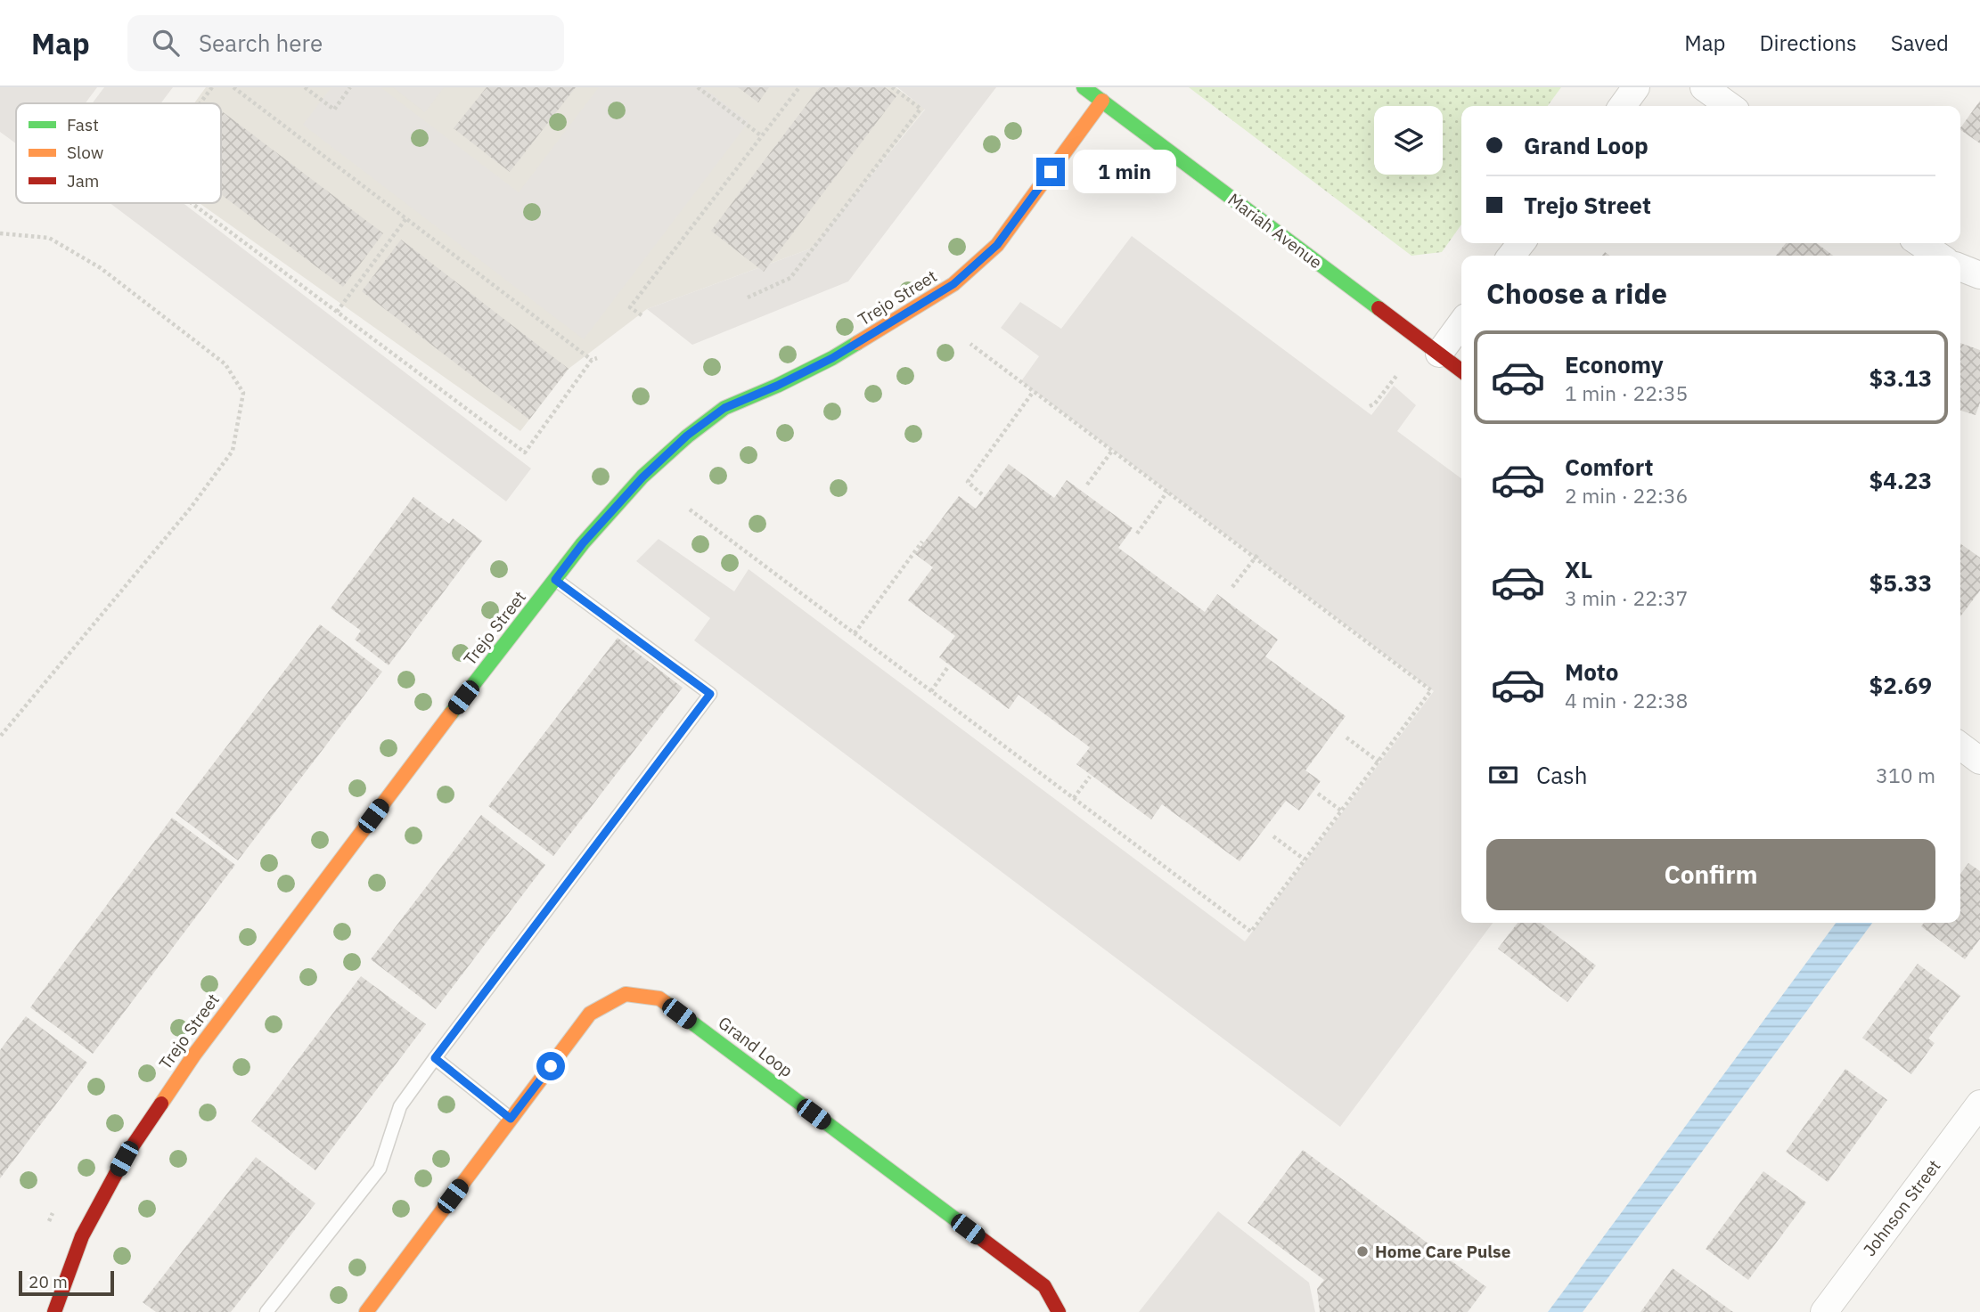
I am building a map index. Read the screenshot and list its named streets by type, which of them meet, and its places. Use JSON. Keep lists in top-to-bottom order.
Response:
{
  "streets": {
    "street": [
      "Mariah Avenue",
      "Trejo Street",
      "Grand Loop",
      "Johnson Street"
    ]
  },
  "crossings": [
    ["Mariah Avenue", "Trejo Street"]
  ],
  "places": ["Home Care Pulse"],
  "legend": ["Fast", "Slow", "Jam"],
  "scale_bar": "20 m",
  "page": {
    "header": "Map",
    "search": "Search here",
    "nav": ["Map", "Directions", "Saved"],
    "banner": ["Grand Loop", "Trejo Street"],
    "bubble": "1 min",
    "heading": "Choose a ride",
    "list": [
      {
        "name": "Economy",
        "note": "1 min · 22:35",
        "value": "$3.13"
      },
      {
        "name": "Comfort",
        "note": "2 min · 22:36",
        "value": "$4.23"
      },
      {
        "name": "XL",
        "note": "3 min · 22:37",
        "value": "$5.33"
      },
      {
        "name": "Moto",
        "note": "4 min · 22:38",
        "value": "$2.69"
      }
    ],
    "pay": ["Cash", "310 m"],
    "buttons": "Confirm",
    "scale": "20 m"
  }
}
